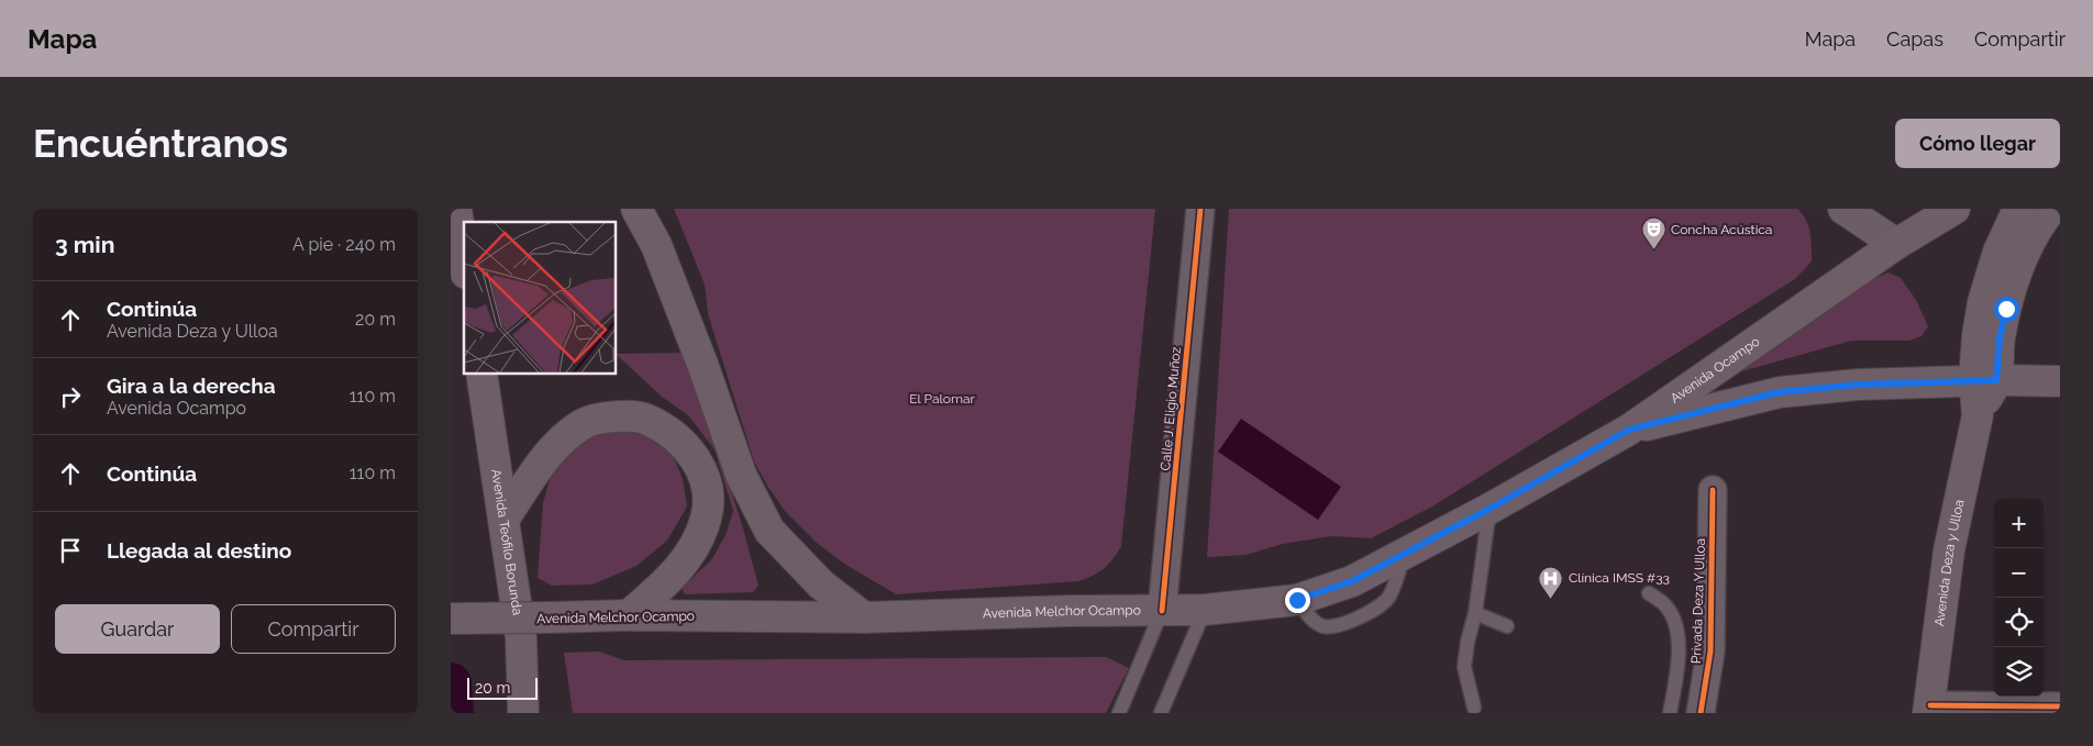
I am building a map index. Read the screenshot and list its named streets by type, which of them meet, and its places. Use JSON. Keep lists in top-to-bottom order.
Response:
{
  "streets": {
    "main road": [
      "Avenida Ocampo",
      "Avenida Teófilo Borunda",
      "Avenida Deza y Ulloa",
      "Avenida Melchor Ocampo"
    ],
    "street": ["Calle J. Eligio Muñoz", "Privada Deza Y Ulloa"]
  },
  "crossings": [
    ["Avenida Ocampo", "Avenida Deza y Ulloa"],
    ["Avenida Ocampo", "Avenida Melchor Ocampo"],
    ["Calle J. Eligio Muñoz", "Avenida Melchor Ocampo"]
  ],
  "parks": ["El Palomar"],
  "places": {
    "theatre": ["Concha Acústica"],
    "hospital": ["Clínica IMSS #33"]
  },
  "scale_bar": "20 m",
  "page": {
    "header": "Mapa",
    "nav": ["Mapa", "Capas", "Compartir"],
    "buttons": [
      "Cómo llegar",
      ["Guardar", "Compartir"]
    ],
    "title": "Encuéntranos",
    "heading": ["3 min", "A pie · 240 m"],
    "list": [
      ["Continúa", "Avenida Deza y Ulloa", "20 m"],
      ["Gira a la derecha", "Avenida Ocampo", "110 m"],
      ["Continúa", "110 m"],
      "Llegada al destino"
    ],
    "map_buttons": ["+", "−"],
    "scale": "20 m"
  }
}
